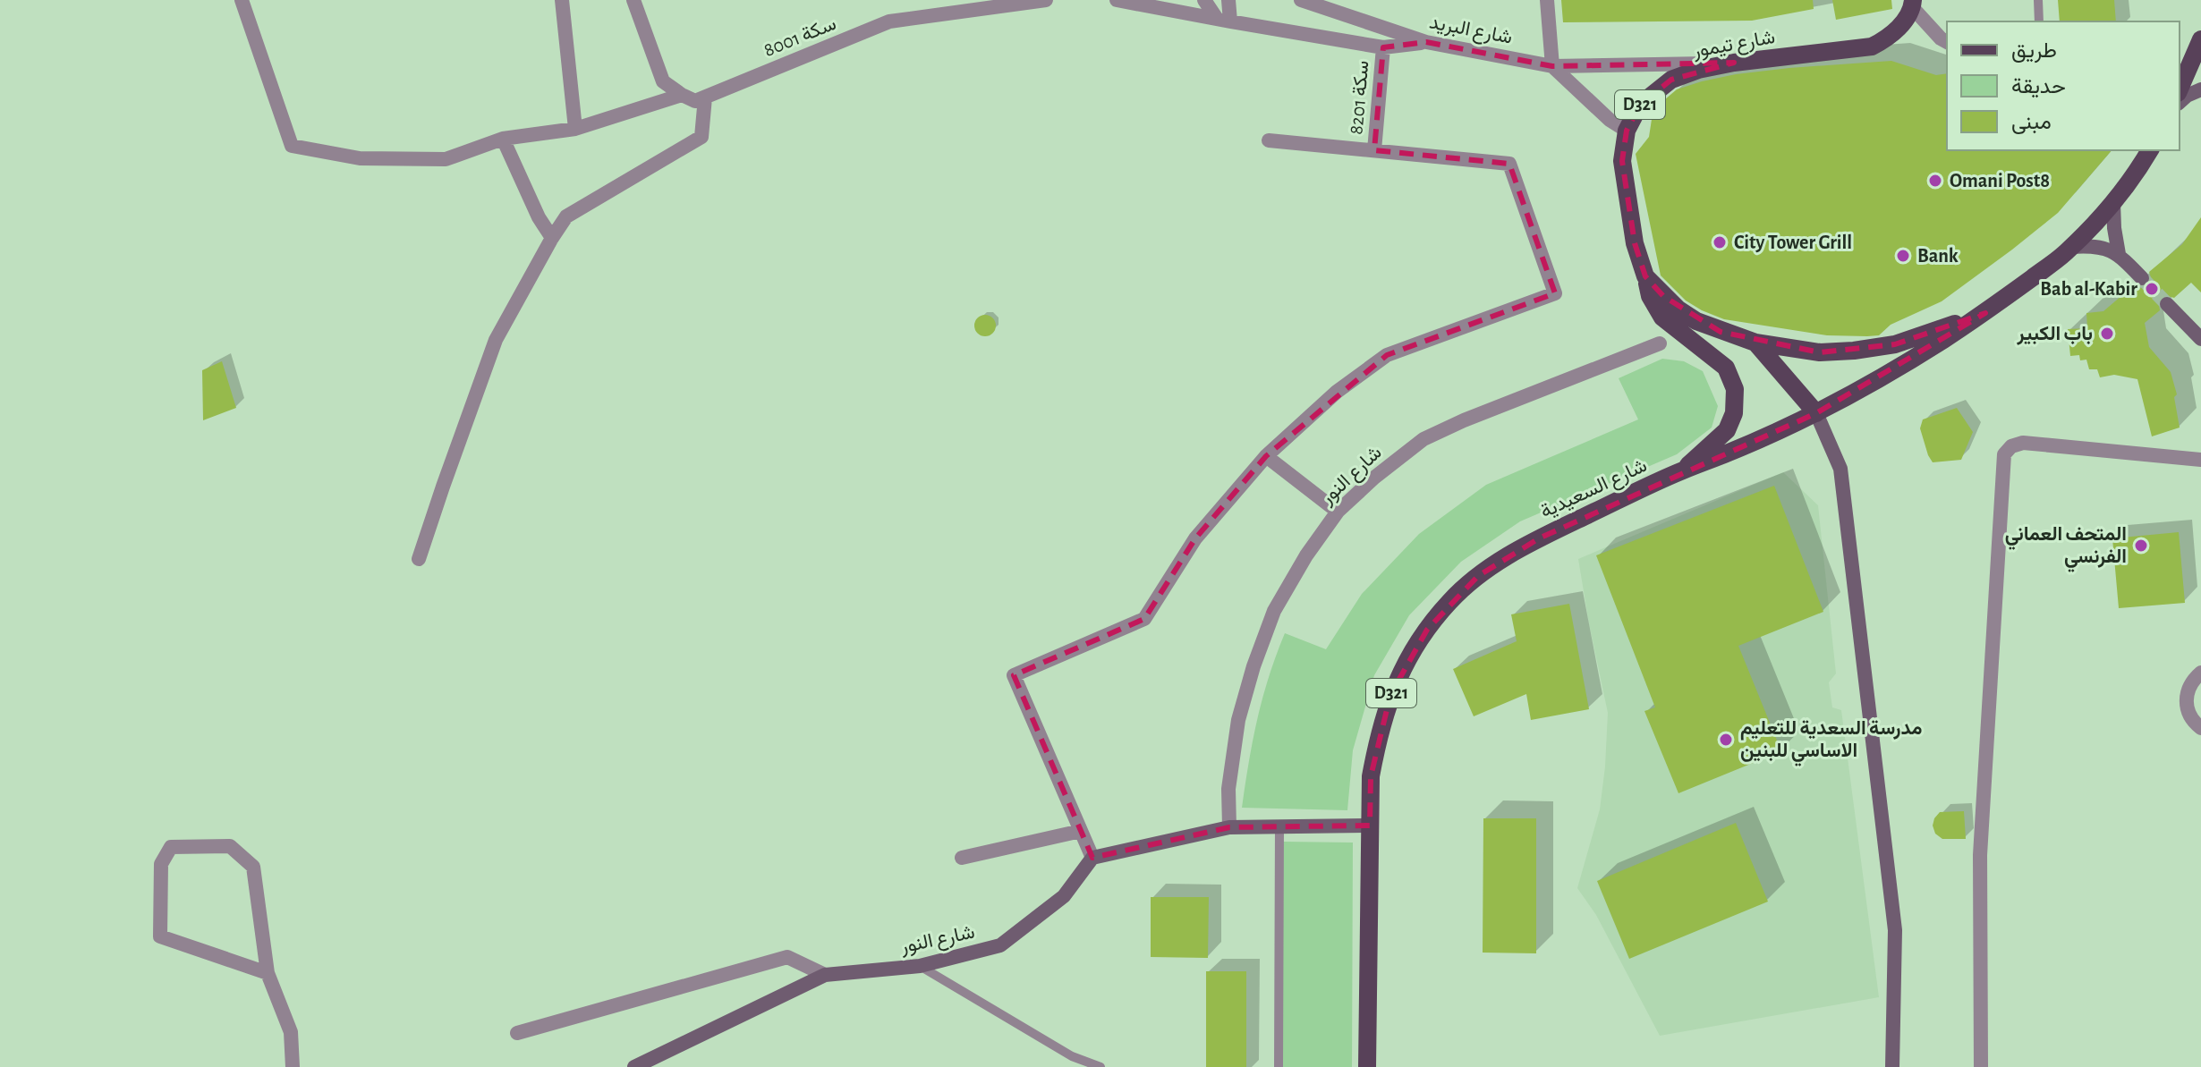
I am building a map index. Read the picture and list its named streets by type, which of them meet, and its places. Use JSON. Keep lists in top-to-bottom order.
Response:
{
  "streets": {
    "main road": ["شارع تيمور", "D321", "شارع السعيدية"],
    "street": [
      "شارع البريد",
      "سكة 8001",
      "سكة 8201",
      "شارع النور"
    ]
  },
  "crossings": [
    ["شارع البريد", "شارع تيمور"],
    ["شارع تيمور", "شارع السعيدية"]
  ],
  "places": [
    "Omani Post8",
    "City Tower Grill",
    "Bank",
    "Bab al-Kabir",
    "باب الکبیر",
    "المتحف العماني الفرنسي",
    "مدرسة السعدية للتعليم الاساسي للبنين"
  ],
  "legend": ["طريق", "حديقة", "مبنى"]
}
